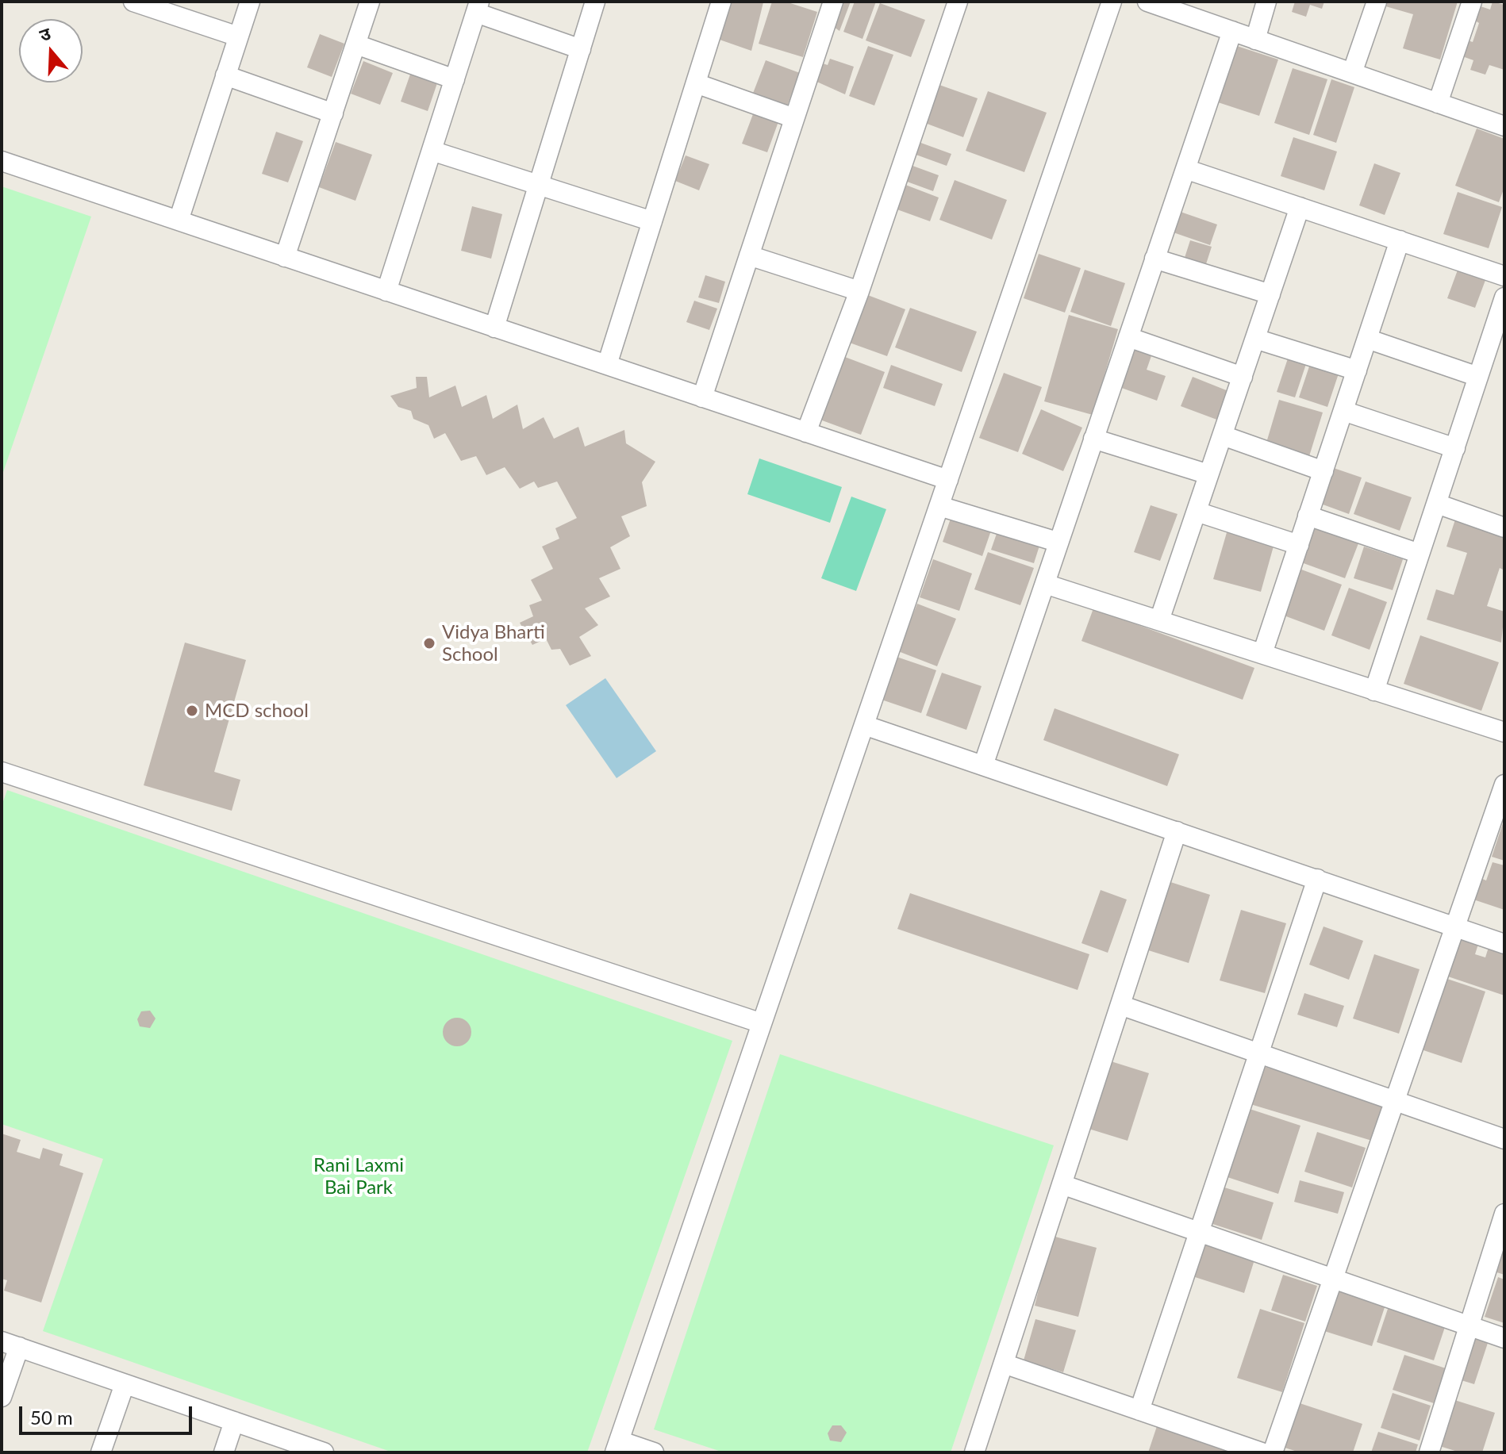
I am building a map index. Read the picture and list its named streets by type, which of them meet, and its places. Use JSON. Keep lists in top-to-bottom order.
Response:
{
  "parks": ["Rani Laxmi Bai Park"],
  "places": ["Vidya Bharti School", "MCD school"],
  "scale_bar": "50 m",
  "north": "top"
}
